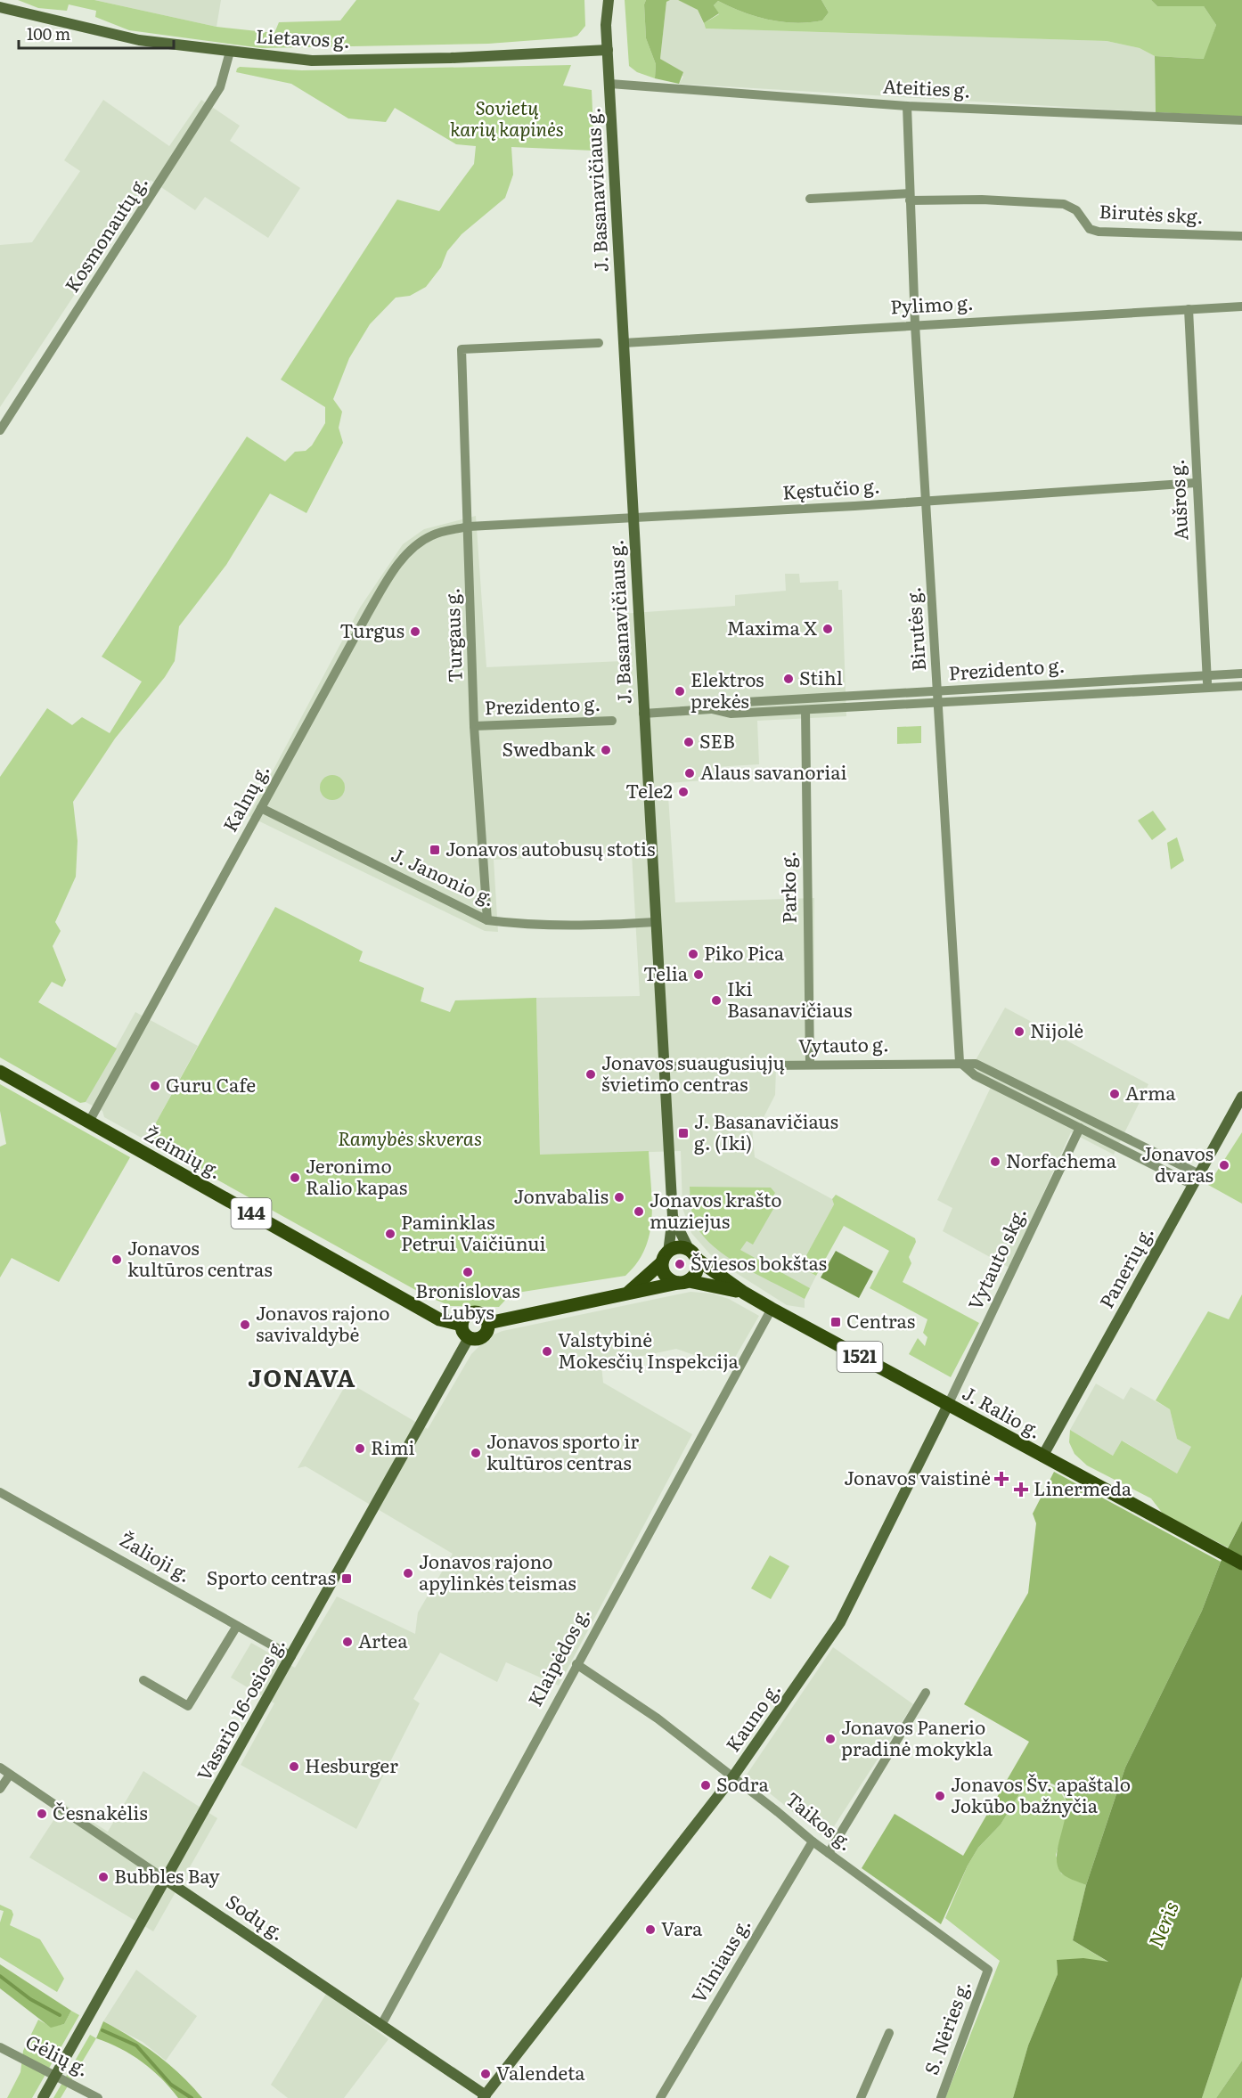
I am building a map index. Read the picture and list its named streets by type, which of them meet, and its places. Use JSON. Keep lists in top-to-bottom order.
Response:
{
  "streets": {
    "main road": [
      "Lietavos g.",
      "J. Basanavičiaus g.",
      "Žeimių g.",
      "144",
      "Panerių g.",
      "1521",
      "J. Ralio g.",
      "Vasario 16-osios g.",
      "Kauno g.",
      "Sodų g."
    ],
    "street": [
      "Ateities g.",
      "Birutės skg.",
      "Kosmonautų g.",
      "Pylimo g.",
      "Kęstučio g.",
      "Aušros g.",
      "Birutės g.",
      "Turgaus g.",
      "Prezidento g.",
      "Kalnų g.",
      "J. Janonio g.",
      "Parko g.",
      "Vytauto g.",
      "Vytauto skg.",
      "Žalioji g.",
      "Klaipėdos g.",
      "Taikos g.",
      "Vilniaus g.",
      "S. Nėries g.",
      "Gėlių g."
    ]
  },
  "crossings": [
    ["Lietavos g.", "J. Basanavičiaus g."],
    ["Lietavos g.", "Kosmonautų g."],
    ["Ateities g.", "J. Basanavičiaus g."],
    ["Ateities g.", "Birutės g."],
    ["J. Basanavičiaus g.", "Pylimo g."],
    ["J. Basanavičiaus g.", "Kęstučio g."],
    ["J. Basanavičiaus g.", "Prezidento g."],
    ["J. Basanavičiaus g.", "J. Janonio g."],
    ["J. Basanavičiaus g.", "Vytauto g."],
    ["J. Basanavičiaus g.", "J. Ralio g."],
    ["Birutės skg.", "Birutės g."],
    ["Pylimo g.", "Aušros g."],
    ["Pylimo g.", "Birutės g."],
    ["Kęstučio g.", "Aušros g."],
    ["Kęstučio g.", "Birutės g."],
    ["Kęstučio g.", "Turgaus g."],
    ["Kęstučio g.", "Kalnų g."],
    ["Aušros g.", "Prezidento g."],
    ["Birutės g.", "Prezidento g."],
    ["Birutės g.", "Vytauto g."],
    ["Turgaus g.", "Prezidento g."],
    ["Turgaus g.", "Kalnų g."],
    ["Turgaus g.", "J. Janonio g."],
    ["Prezidento g.", "Parko g."],
    ["Kalnų g.", "J. Janonio g."],
    ["Kalnų g.", "Žeimių g."],
    ["Parko g.", "Vytauto g."],
    ["Vytauto g.", "Panerių g."],
    ["Žeimių g.", "Vasario 16-osios g."],
    ["Vytauto skg.", "J. Ralio g."],
    ["Vytauto skg.", "Kauno g."],
    ["Panerių g.", "J. Ralio g."],
    ["J. Ralio g.", "Klaipėdos g."],
    ["J. Ralio g.", "Kauno g."],
    ["Žalioji g.", "Vasario 16-osios g."],
    ["Klaipėdos g.", "Taikos g."],
    ["Klaipėdos g.", "Sodų g."],
    ["Vasario 16-osios g.", "Sodų g."],
    ["Vasario 16-osios g.", "Gėlių g."],
    ["Kauno g.", "Taikos g."],
    ["Kauno g.", "Sodų g."],
    ["Taikos g.", "Vilniaus g."],
    ["Taikos g.", "S. Nėries g."]
  ],
  "districts": ["JONAVA"],
  "water": ["Neris"],
  "parks": ["Sovietų karių kapinės", "Ramybės skveras"],
  "places": {
    "other": [
      "Maxima X",
      "Turgus",
      "Stihl",
      "Elektros prekės",
      "SEB",
      "Swedbank",
      "Alaus savanoriai",
      "Tele2",
      "Piko Pica",
      "Telia",
      "Iki Basanavičiaus",
      "Nijolė",
      "Jonavos suaugusiųjų švietimo centras",
      "Guru Cafe",
      "Arma",
      "Norfachema",
      "Jonavos dvaras",
      "Jeronimo Ralio kapas",
      "Jonvabalis",
      "Jonavos krašto muziejus",
      "Paminklas Petrui Vaičiūnui",
      "Jonavos kultūros centras",
      "Šviesos bokštas",
      "Bronislovas Lubys",
      "Jonavos rajono savivaldybė",
      "Valstybinė Mokesčių Inspekcija",
      "Rimi",
      "Jonavos sporto ir kultūros centras",
      "Jonavos rajono apylinkės teismas",
      "Artea",
      "Jonavos Panerio pradinė mokykla",
      "Hesburger",
      "Sodra",
      "Jonavos Šv. apaštalo Jokūbo bažnyčia",
      "Česnakėlis",
      "Bubbles Bay",
      "Vara",
      "Valendeta"
    ],
    "transit": [
      "Jonavos autobusų stotis",
      "J. Basanavičiaus g. (Iki)",
      "Centras",
      "Sporto centras"
    ],
    "health": ["Jonavos vaistinė", "Linermeda"]
  },
  "scale_bar": "100 m"
}
